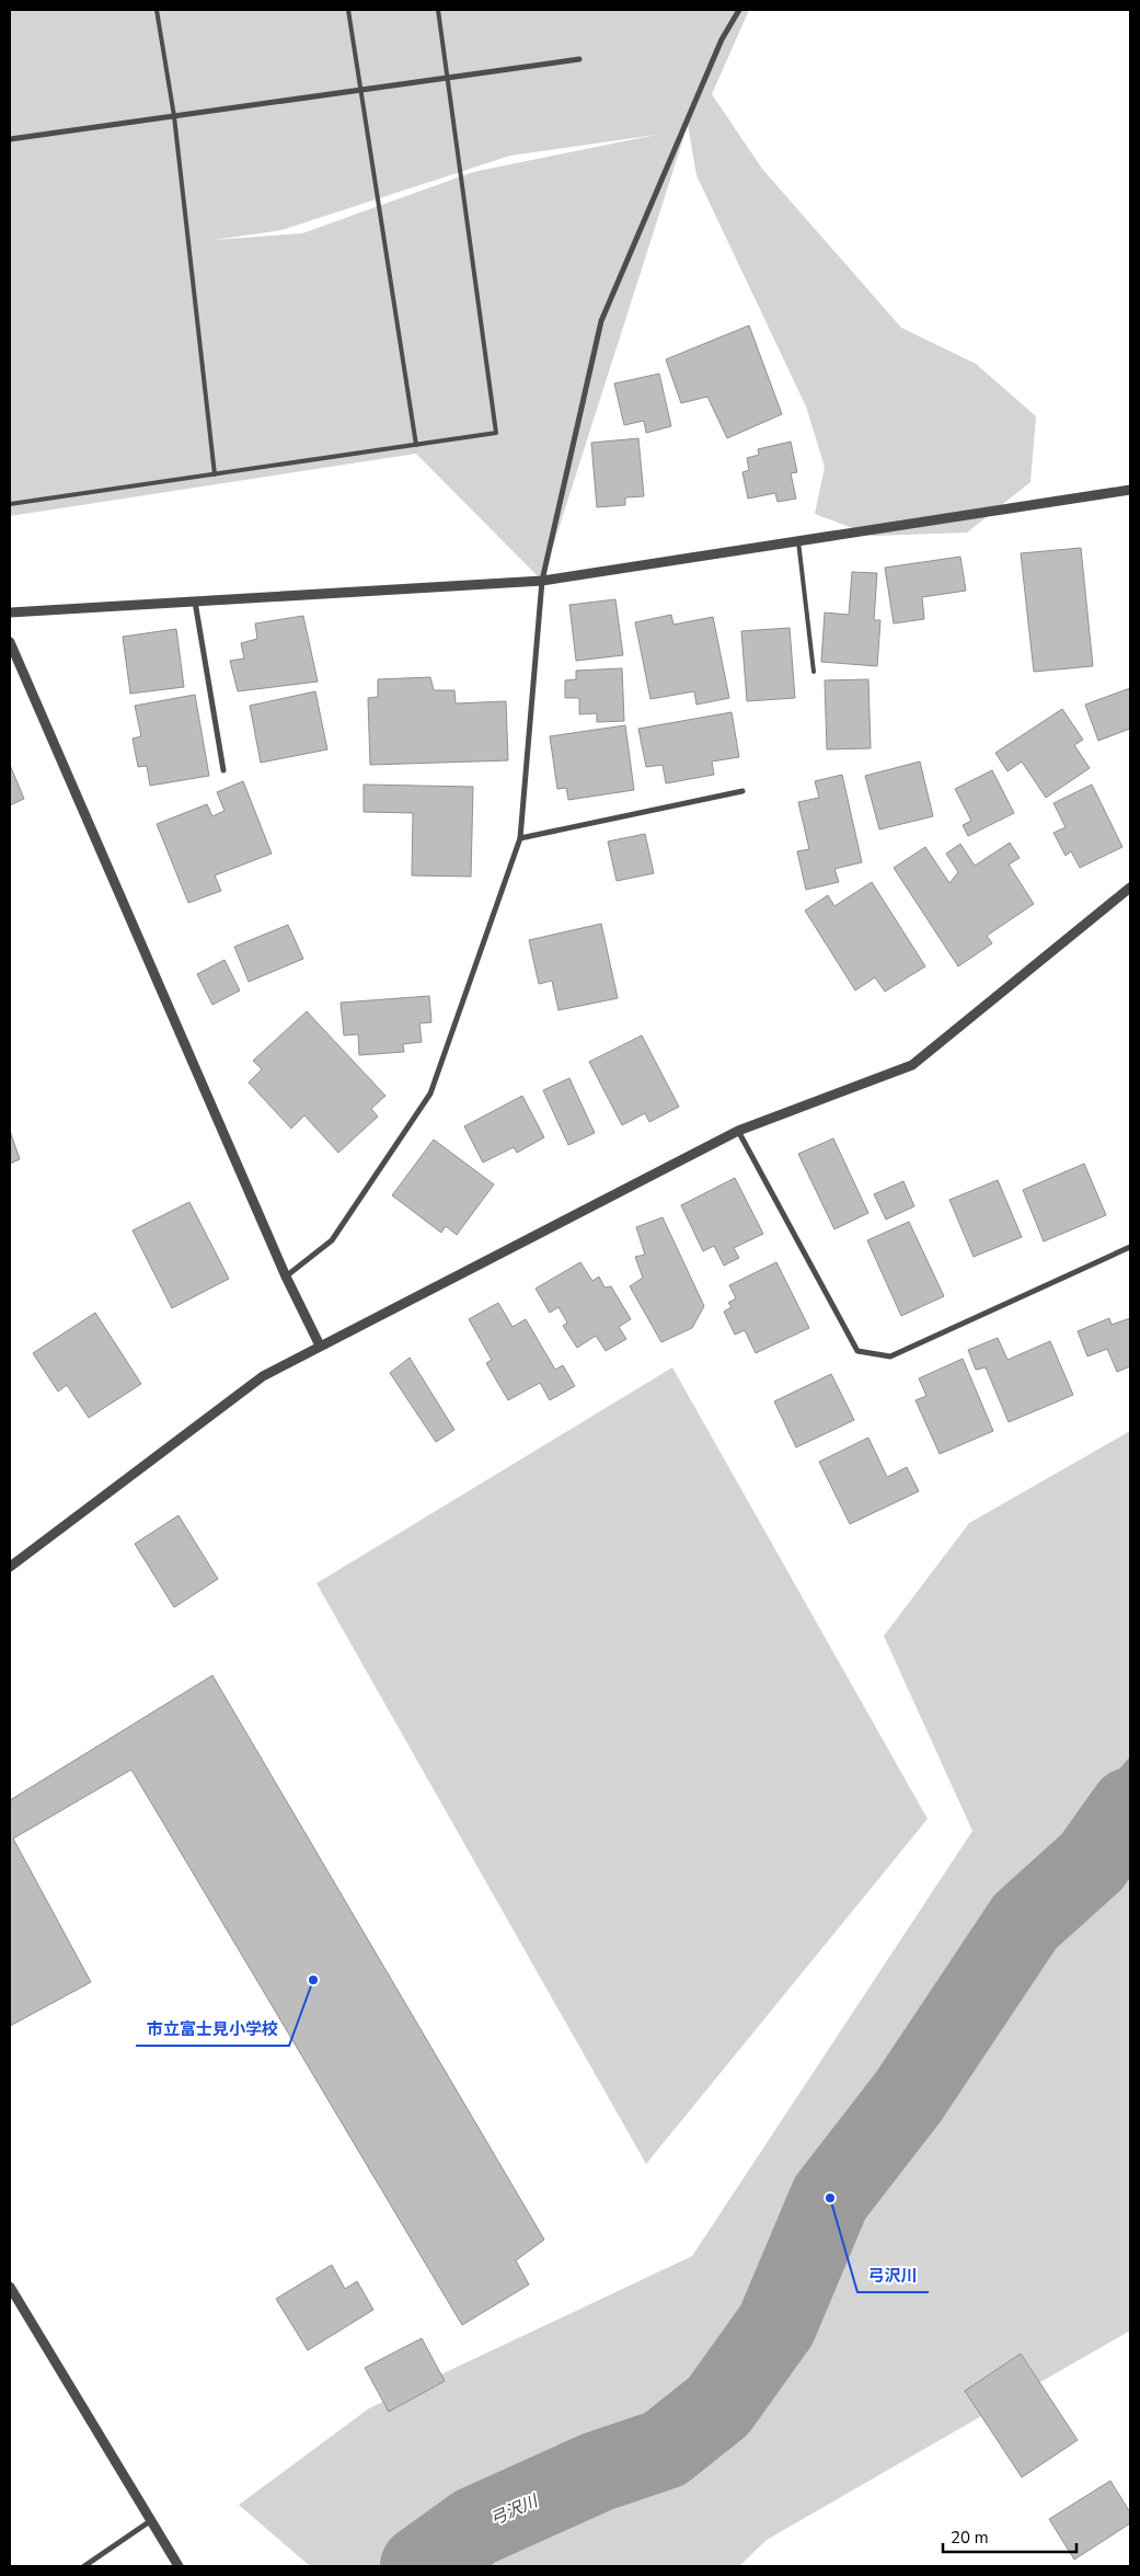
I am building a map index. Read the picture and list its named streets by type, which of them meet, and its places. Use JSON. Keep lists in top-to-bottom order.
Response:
{
  "water": ["弓沢川"],
  "places": ["市立富士見小学校", "弓沢川"],
  "scale_bar": "20 m"
}
